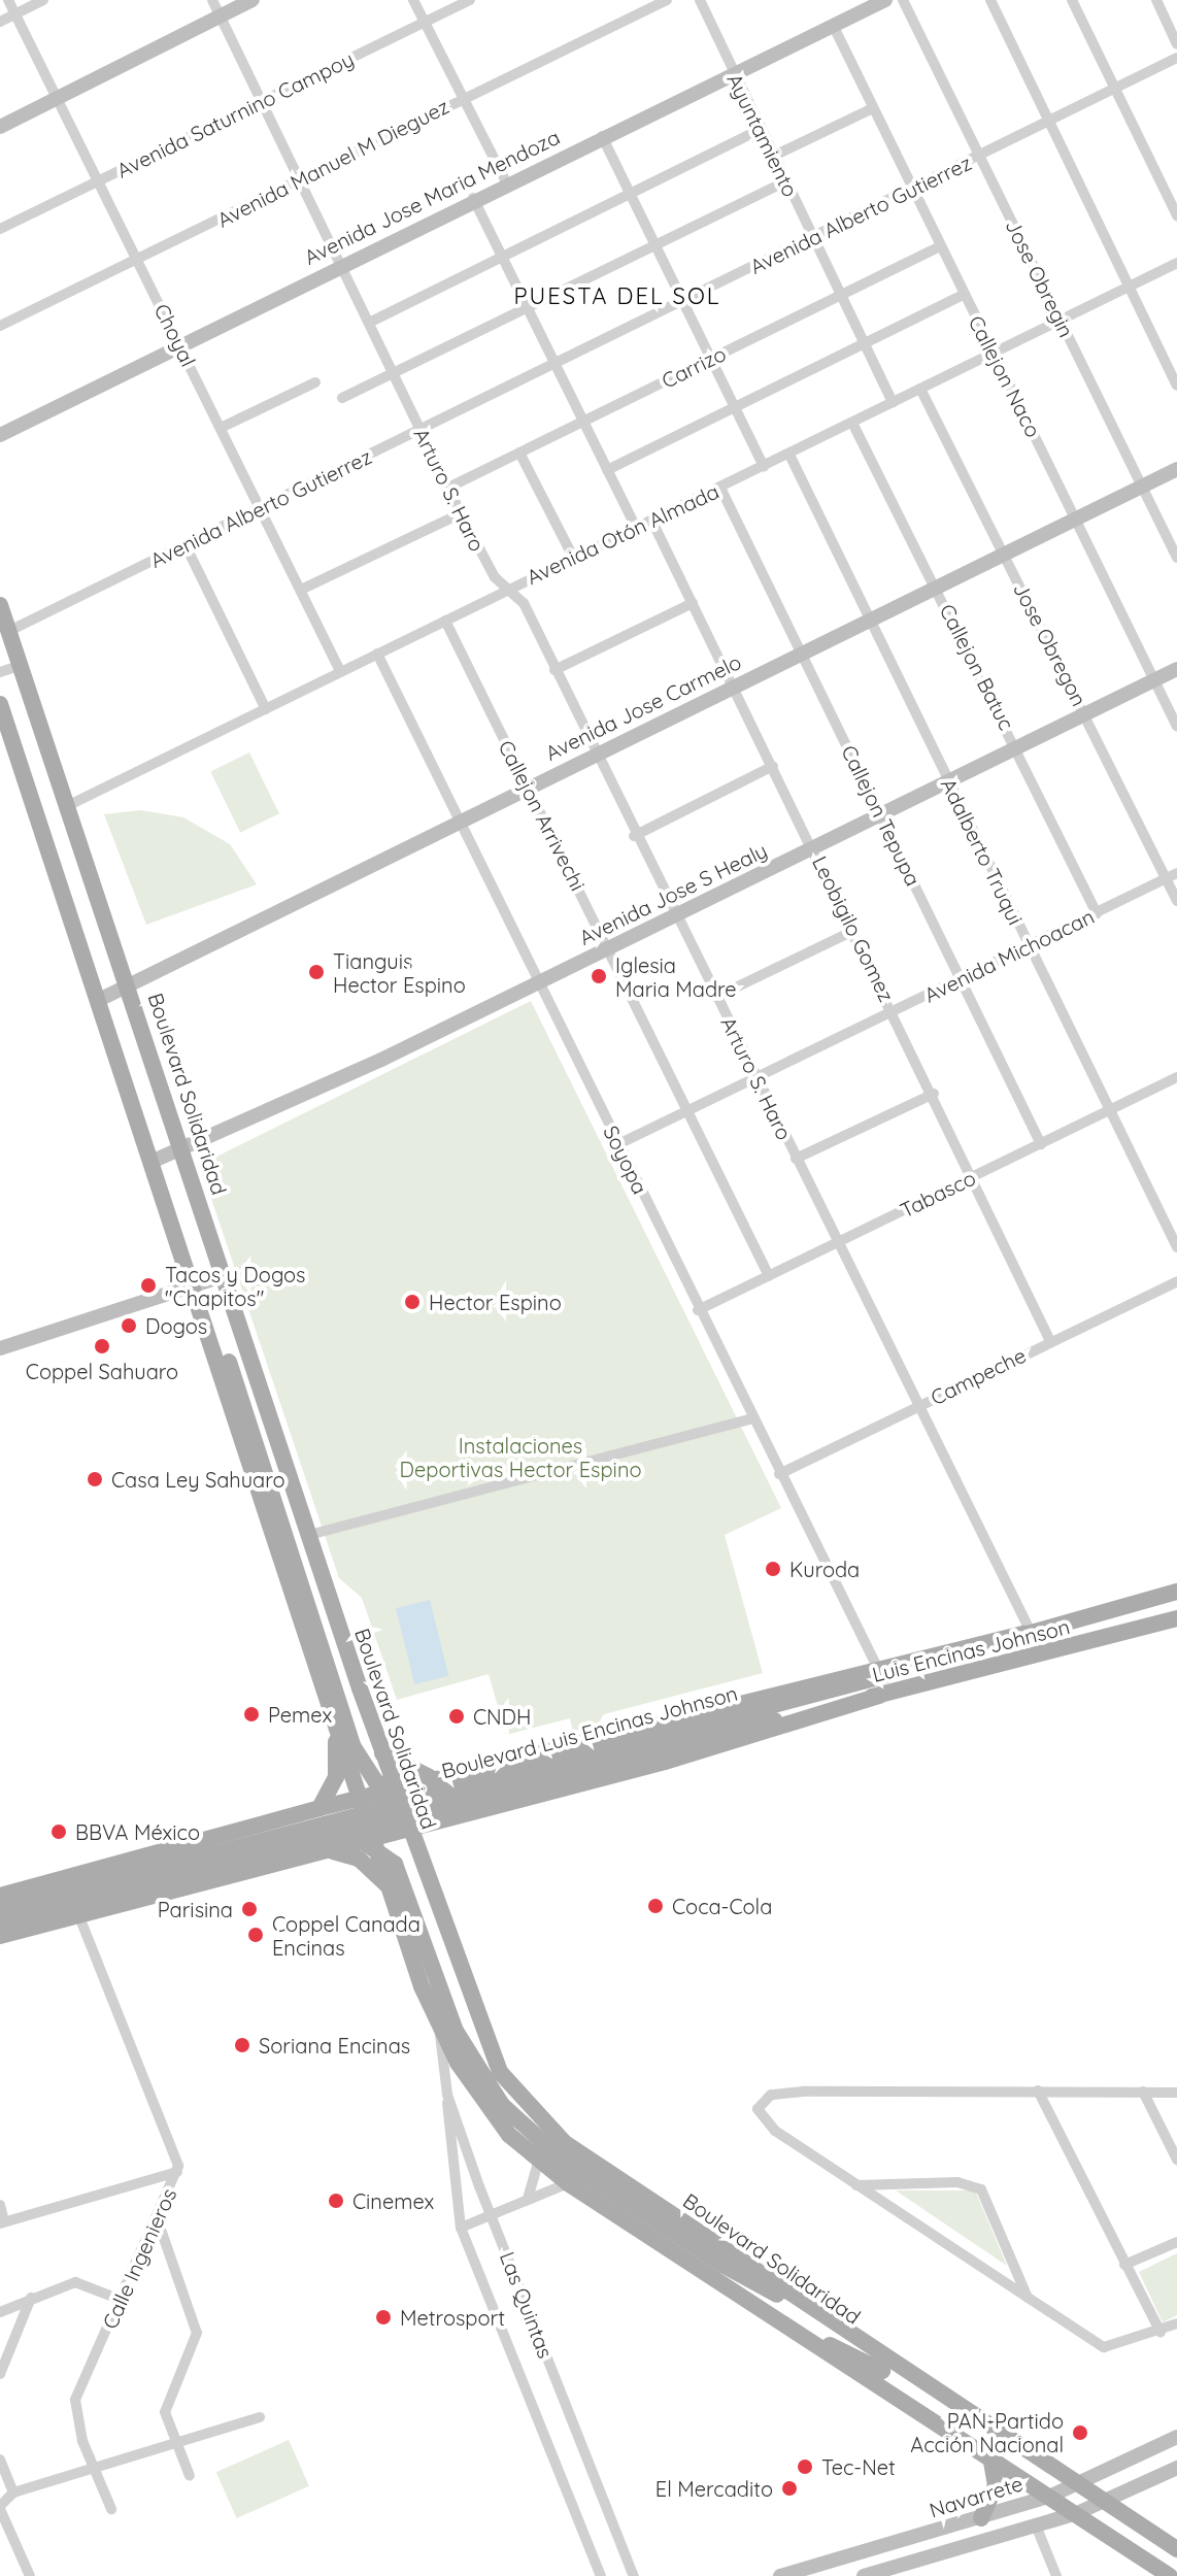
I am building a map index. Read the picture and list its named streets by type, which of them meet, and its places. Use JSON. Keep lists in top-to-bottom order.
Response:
{
  "streets": {
    "main road": ["Boulevard Solidaridad", "Luis Encinas Johnson", "Boulevard Luis Encinas Johnson"],
    "street": [
      "Avenida Saturnino Campoy",
      "Ayuntamiento",
      "Avenida Manuel M Dieguez",
      "Avenida Jose Maria Mendoza",
      "Avenida Alberto Gutierrez",
      "Jose Obregin",
      "Choyal",
      "Carrizo",
      "Callejon Naco",
      "Arturo S. Haro",
      "Avenida Otón Almada",
      "Jose Obregon",
      "Callejon Batuc",
      "Avenida Jose Carmelo",
      "Callejon Arrivechi",
      "Callejon Tepupa",
      "Adalberto Truqui",
      "Avenida Jose S Healy",
      "Leobigilo Gomez",
      "Avenida Michoacan",
      "Soyopa",
      "Tabasco",
      "Campeche",
      "Calle Ingenieros",
      "Las Quintas",
      "Navarrete"
    ]
  },
  "crossings": [
    ["Avenida Saturnino Campoy", "Choyal"],
    ["Avenida Saturnino Campoy", "Arturo S. Haro"],
    ["Ayuntamiento", "Avenida Jose Maria Mendoza"],
    ["Ayuntamiento", "Avenida Alberto Gutierrez"],
    ["Ayuntamiento", "Carrizo"],
    ["Ayuntamiento", "Avenida Otón Almada"],
    ["Avenida Manuel M Dieguez", "Choyal"],
    ["Avenida Manuel M Dieguez", "Arturo S. Haro"],
    ["Avenida Jose Maria Mendoza", "Choyal"],
    ["Avenida Jose Maria Mendoza", "Callejon Naco"],
    ["Avenida Jose Maria Mendoza", "Arturo S. Haro"],
    ["Avenida Alberto Gutierrez", "Jose Obregin"],
    ["Avenida Alberto Gutierrez", "Choyal"],
    ["Avenida Alberto Gutierrez", "Callejon Naco"],
    ["Avenida Alberto Gutierrez", "Arturo S. Haro"],
    ["Avenida Alberto Gutierrez", "Boulevard Solidaridad"],
    ["Jose Obregin", "Avenida Otón Almada"],
    ["Jose Obregin", "Avenida Jose Carmelo"],
    ["Choyal", "Avenida Otón Almada"],
    ["Carrizo", "Callejon Naco"],
    ["Carrizo", "Arturo S. Haro"],
    ["Callejon Naco", "Avenida Otón Almada"],
    ["Callejon Naco", "Avenida Jose Carmelo"],
    ["Callejon Naco", "Avenida Jose S Healy"],
    ["Arturo S. Haro", "Avenida Otón Almada"],
    ["Arturo S. Haro", "Avenida Jose Carmelo"],
    ["Arturo S. Haro", "Avenida Jose S Healy"],
    ["Arturo S. Haro", "Avenida Michoacan"],
    ["Arturo S. Haro", "Tabasco"],
    ["Arturo S. Haro", "Campeche"],
    ["Arturo S. Haro", "Luis Encinas Johnson"],
    ["Avenida Otón Almada", "Jose Obregon"],
    ["Avenida Otón Almada", "Callejon Batuc"],
    ["Avenida Otón Almada", "Callejon Arrivechi"],
    ["Avenida Otón Almada", "Callejon Tepupa"],
    ["Avenida Otón Almada", "Adalberto Truqui"],
    ["Avenida Otón Almada", "Leobigilo Gomez"],
    ["Avenida Otón Almada", "Boulevard Solidaridad"],
    ["Avenida Otón Almada", "Soyopa"],
    ["Jose Obregon", "Avenida Jose Carmelo"],
    ["Jose Obregon", "Avenida Jose S Healy"],
    ["Jose Obregon", "Avenida Michoacan"],
    ["Callejon Batuc", "Avenida Jose Carmelo"],
    ["Callejon Batuc", "Avenida Jose S Healy"],
    ["Callejon Batuc", "Avenida Michoacan"],
    ["Avenida Jose Carmelo", "Callejon Arrivechi"],
    ["Avenida Jose Carmelo", "Callejon Tepupa"],
    ["Avenida Jose Carmelo", "Adalberto Truqui"],
    ["Avenida Jose Carmelo", "Leobigilo Gomez"],
    ["Avenida Jose Carmelo", "Boulevard Solidaridad"],
    ["Avenida Jose Carmelo", "Soyopa"],
    ["Callejon Arrivechi", "Avenida Jose S Healy"],
    ["Callejon Arrivechi", "Avenida Michoacan"],
    ["Callejon Arrivechi", "Tabasco"],
    ["Callejon Tepupa", "Avenida Jose S Healy"],
    ["Callejon Tepupa", "Avenida Michoacan"],
    ["Callejon Tepupa", "Tabasco"],
    ["Adalberto Truqui", "Avenida Jose S Healy"],
    ["Adalberto Truqui", "Avenida Michoacan"],
    ["Adalberto Truqui", "Tabasco"],
    ["Avenida Jose S Healy", "Leobigilo Gomez"],
    ["Avenida Jose S Healy", "Boulevard Solidaridad"],
    ["Avenida Jose S Healy", "Soyopa"],
    ["Leobigilo Gomez", "Avenida Michoacan"],
    ["Leobigilo Gomez", "Tabasco"],
    ["Leobigilo Gomez", "Campeche"],
    ["Avenida Michoacan", "Soyopa"],
    ["Boulevard Solidaridad", "Navarrete"],
    ["Soyopa", "Tabasco"],
    ["Soyopa", "Campeche"],
    ["Soyopa", "Luis Encinas Johnson"],
    ["Soyopa", "Boulevard Luis Encinas Johnson"],
    ["Luis Encinas Johnson", "Boulevard Luis Encinas Johnson"]
  ],
  "districts": ["PUESTA DEL SOL"],
  "parks": ["Instalaciones Deportivas Hector Espino"],
  "places": [
    "Tianguis Hector Espino",
    "Iglesia Maria Madre",
    "Tacos y Dogos \"Chapitos\"",
    "Hector Espino",
    "Dogos",
    "Coppel Sahuaro",
    "Casa Ley Sahuaro",
    "Kuroda",
    "Pemex",
    "CNDH",
    "BBVA México",
    "Coca-Cola",
    "Parisina",
    "Coppel Canada Encinas",
    "Soriana Encinas",
    "Cinemex",
    "Metrosport",
    "PAN-Partido Acción Nacional",
    "Tec-Net",
    "El Mercadito"
  ]
}
